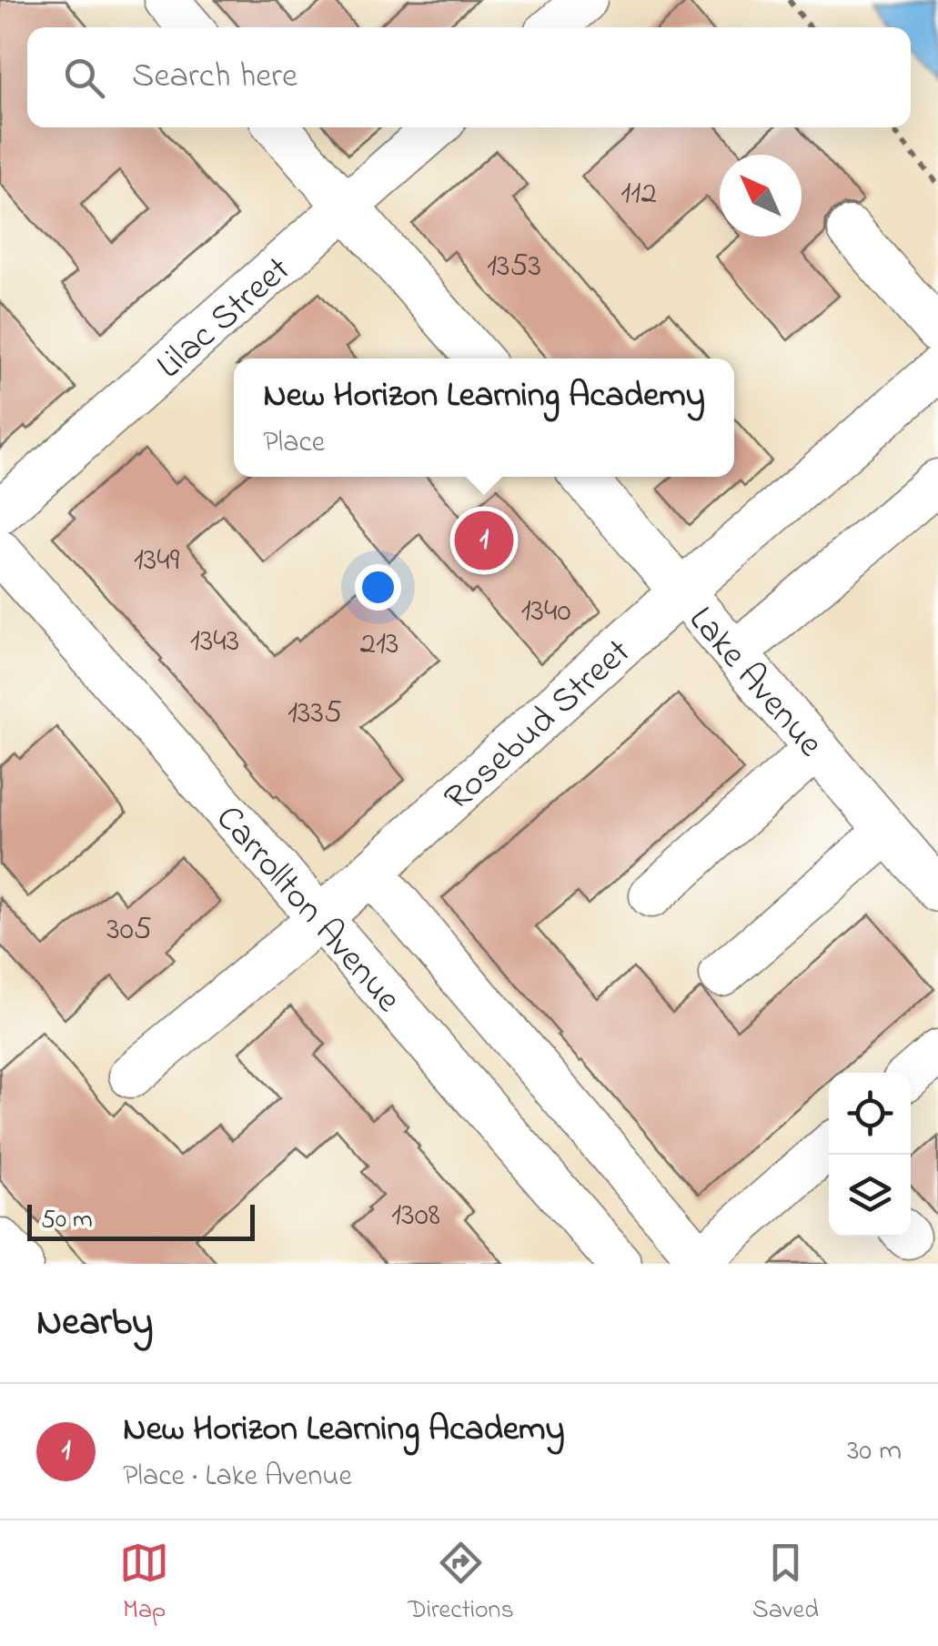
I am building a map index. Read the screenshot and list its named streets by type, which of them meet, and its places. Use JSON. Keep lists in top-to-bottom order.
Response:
{
  "streets": {
    "street": [
      "Lilac Street",
      "Lake Avenue",
      "Rosebud Street",
      "Carrollton Avenue"
    ]
  },
  "crossings": [
    ["Lake Avenue", "Rosebud Street"],
    ["Rosebud Street", "Carrollton Avenue"]
  ],
  "house_numbers": [
    "112",
    "1353",
    "1349",
    "1340",
    "1343",
    "213",
    "1335",
    "305",
    "1308"
  ],
  "scale_bar": "50 m",
  "north": "top left",
  "page": {
    "search": "Search here",
    "popup": ["New Horizon Learning Academy", "Place"],
    "pins": "1",
    "scale": "50 m",
    "heading": "Nearby",
    "list": [
      {
        "mark": "1",
        "name": "New Horizon Learning Academy",
        "note": "Place · Lake Avenue",
        "value": "30 m"
      }
    ],
    "nav": ["Map", "Directions", "Saved"]
  }
}
